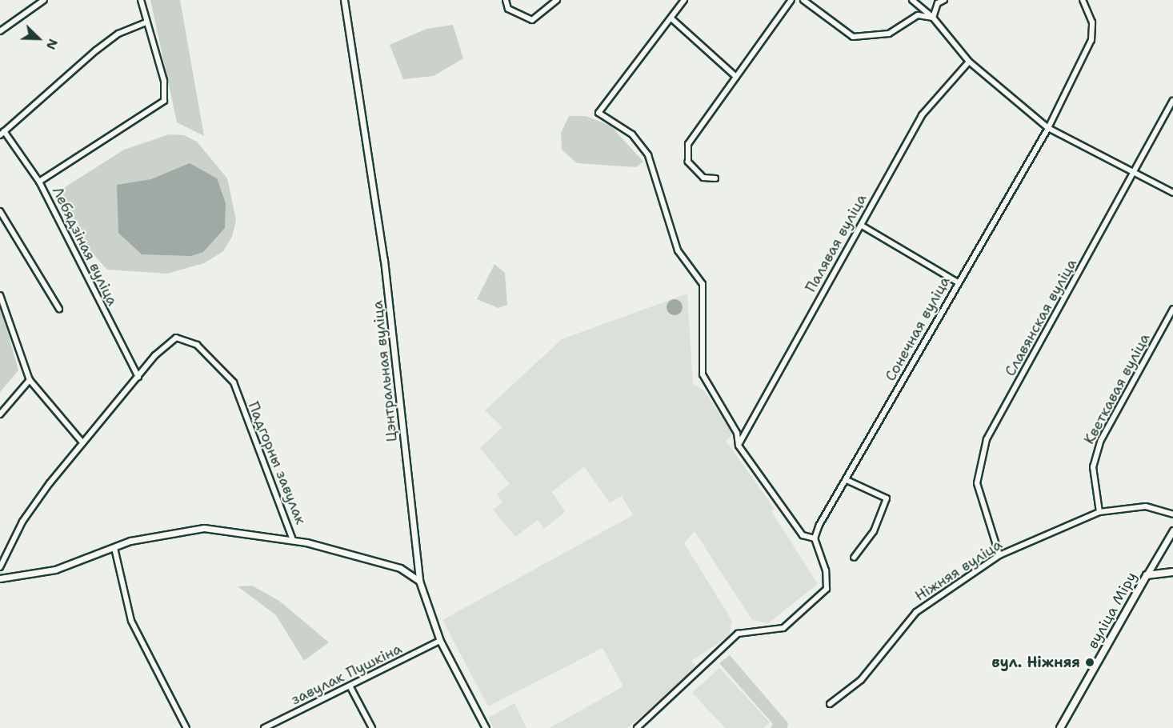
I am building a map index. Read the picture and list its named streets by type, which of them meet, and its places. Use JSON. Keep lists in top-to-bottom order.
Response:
{
  "streets": {
    "main road": ["вуліца Міру"],
    "street": [
      "Палявая вуліца",
      "Лебядзіная вуліца",
      "Славянская вуліца",
      "Сонечная вуліца",
      "Цэнтральная вуліца",
      "Кветкавая вуліца",
      "Падгорны завулак",
      "Ніжняя вуліца",
      "завулак Пушкіна"
    ]
  },
  "crossings": [
    ["Лебядзіная вуліца", "Падгорны завулак"],
    ["Славянская вуліца", "Ніжняя вуліца"],
    ["Цэнтральная вуліца", "завулак Пушкіна"],
    ["Кветкавая вуліца", "Ніжняя вуліца"]
  ],
  "places": ["вул. Ніжняя"],
  "north": "bottom right"
}
